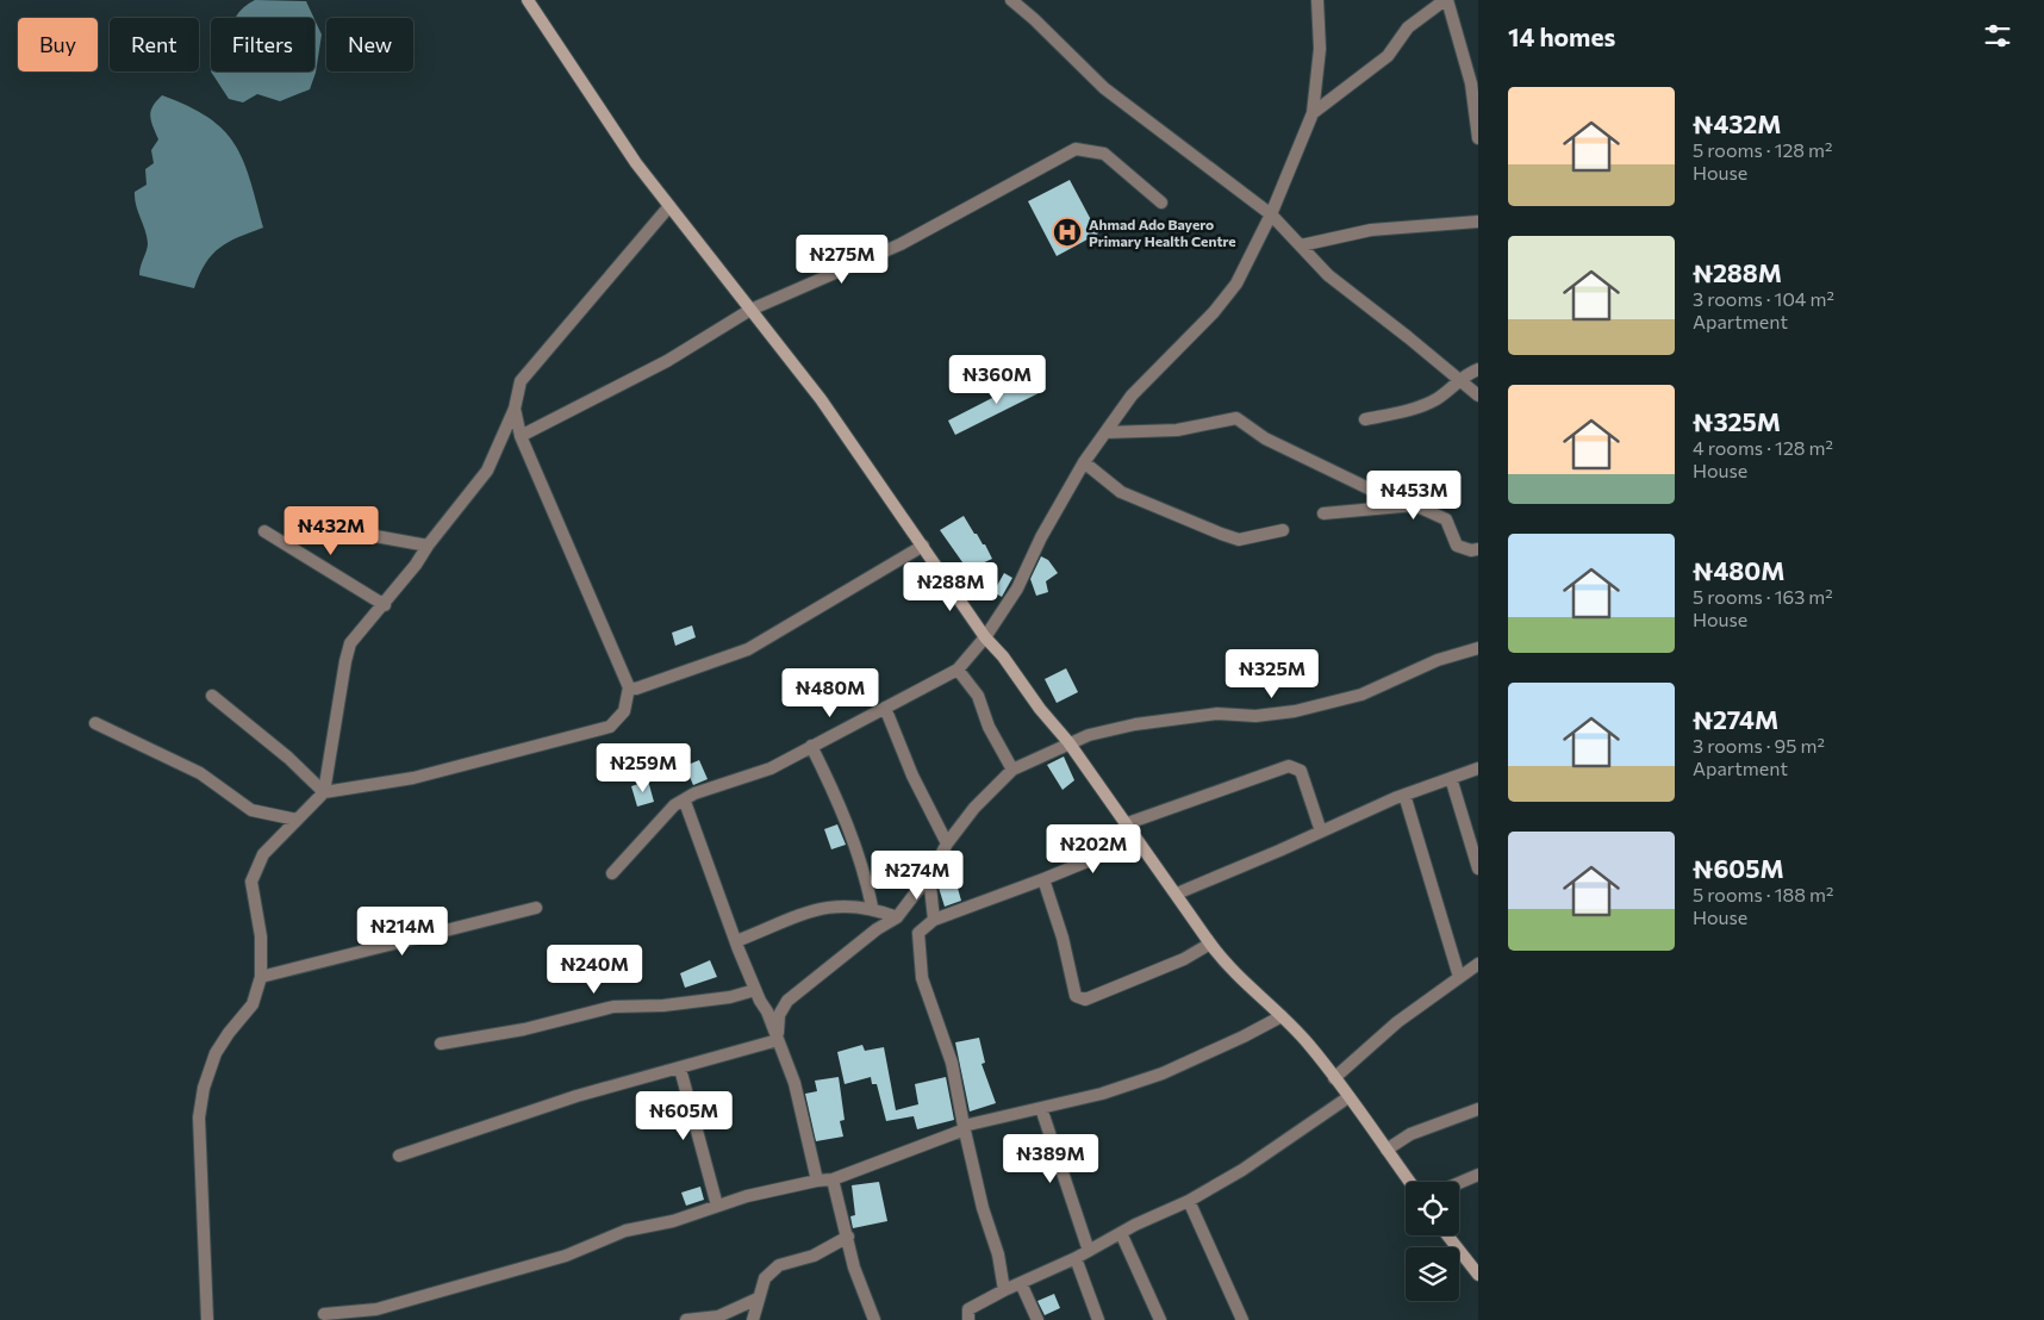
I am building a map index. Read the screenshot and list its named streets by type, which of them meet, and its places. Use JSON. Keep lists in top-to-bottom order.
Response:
{
  "places": {
    "hospital": ["Ahmad Ado Bayero Primary Health Centre"]
  },
  "page": {
    "heading": "14 homes",
    "chip": [
      "Buy",
      "Rent",
      "Filters",
      "New"
    ],
    "list": [
      {
        "name": "₦432M",
        "note": "5 rooms · 128 m² · House"
      },
      {
        "name": "₦288M",
        "note": "3 rooms · 104 m² · Apartment"
      },
      {
        "name": "₦325M",
        "note": "4 rooms · 128 m² · House"
      },
      {
        "name": "₦480M",
        "note": "5 rooms · 163 m² · House"
      },
      {
        "name": "₦274M",
        "note": "3 rooms · 95 m² · Apartment"
      },
      {
        "name": "₦605M",
        "note": "5 rooms · 188 m² · House"
      }
    ],
    "price": [
      "₦275M",
      "₦360M",
      "₦453M",
      "₦432M",
      "₦288M",
      "₦325M",
      "₦480M",
      "₦259M",
      "₦202M",
      "₦274M",
      "₦214M",
      "₦240M",
      "₦605M",
      "₦389M"
    ]
  }
}
